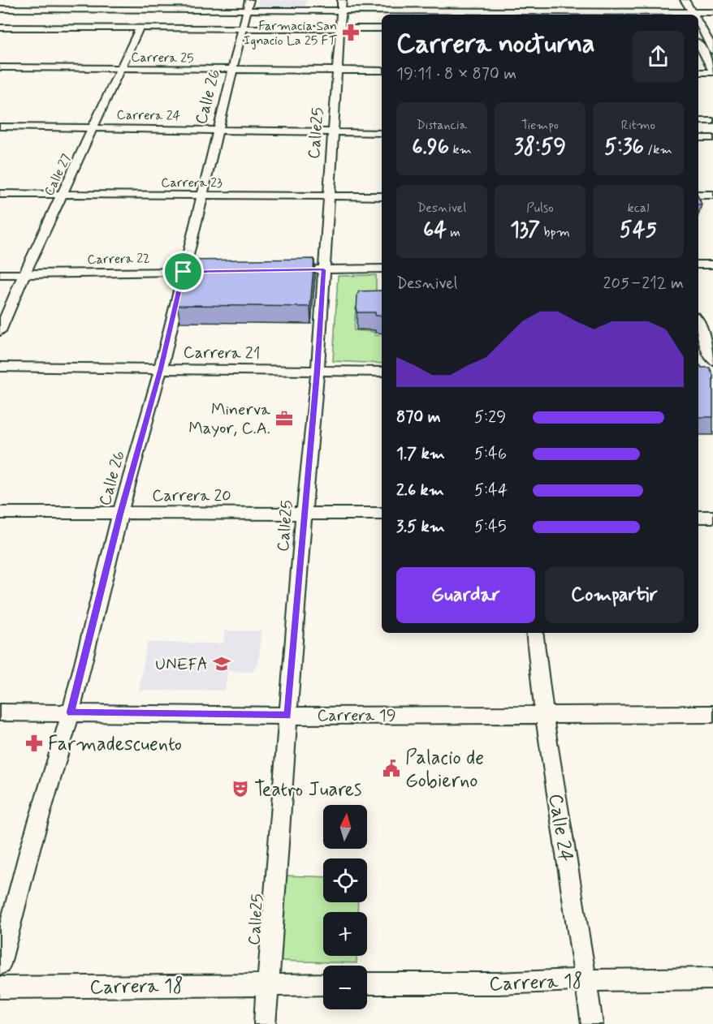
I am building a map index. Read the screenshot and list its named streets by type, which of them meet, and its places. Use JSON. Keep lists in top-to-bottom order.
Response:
{
  "streets": {
    "street": [
      "Carrera 25",
      "Calle 26",
      "Carrera 24",
      "Calle25",
      "Calle 27",
      "Carrera 23",
      "Carrera 22",
      "Carrera 21",
      "Carrera 20",
      "Carrera 19",
      "Calle 24",
      "Carrera 18"
    ]
  },
  "crossings": [
    ["Carrera 25", "Calle 26"],
    ["Carrera 25", "Calle25"],
    ["Carrera 25", "Calle 27"],
    ["Calle 26", "Carrera 24"],
    ["Calle 26", "Carrera 23"],
    ["Calle 26", "Carrera 22"],
    ["Calle 26", "Carrera 21"],
    ["Calle 26", "Carrera 20"],
    ["Calle 26", "Carrera 19"],
    ["Carrera 24", "Calle25"],
    ["Carrera 24", "Calle 27"],
    ["Calle25", "Carrera 23"],
    ["Calle25", "Carrera 21"],
    ["Calle25", "Carrera 20"],
    ["Calle25", "Carrera 19"],
    ["Calle25", "Carrera 18"],
    ["Calle 27", "Carrera 23"],
    ["Calle 27", "Carrera 22"],
    ["Carrera 19", "Calle 24"],
    ["Calle 24", "Carrera 18"]
  ],
  "places": {
    "pharmacy": ["Farmacia San Ignacio La 25 FT", "Farmadescuento"],
    "office": ["Minerva Mayor, C.A."],
    "school or university": ["UNEFA"],
    "public building": ["Palacio de Gobierno"],
    "theatre": ["Teatro Juares"]
  },
  "north": "top",
  "page": {
    "heading": ["Carrera nocturna", "19:11 · 8 × 870 m"],
    "stats": [
      ["Distancia", "6.96 km"],
      ["Tiempo", "38:59"],
      ["Ritmo", "5:36 /km"],
      ["Desnivel", "64 m"],
      ["Pulso", "137 bpm"],
      ["kcal", "545"]
    ],
    "chart": ["Desnivel", "205–212 m"],
    "list": [
      {
        "name": "870 m",
        "note": "5:29"
      },
      {
        "name": "1.7 km",
        "note": "5:46"
      },
      {
        "name": "2.6 km",
        "note": "5:44"
      },
      {
        "name": "3.5 km",
        "note": "5:45"
      }
    ],
    "buttons": ["Guardar", "Compartir"],
    "map_buttons": ["+", "−"]
  }
}
